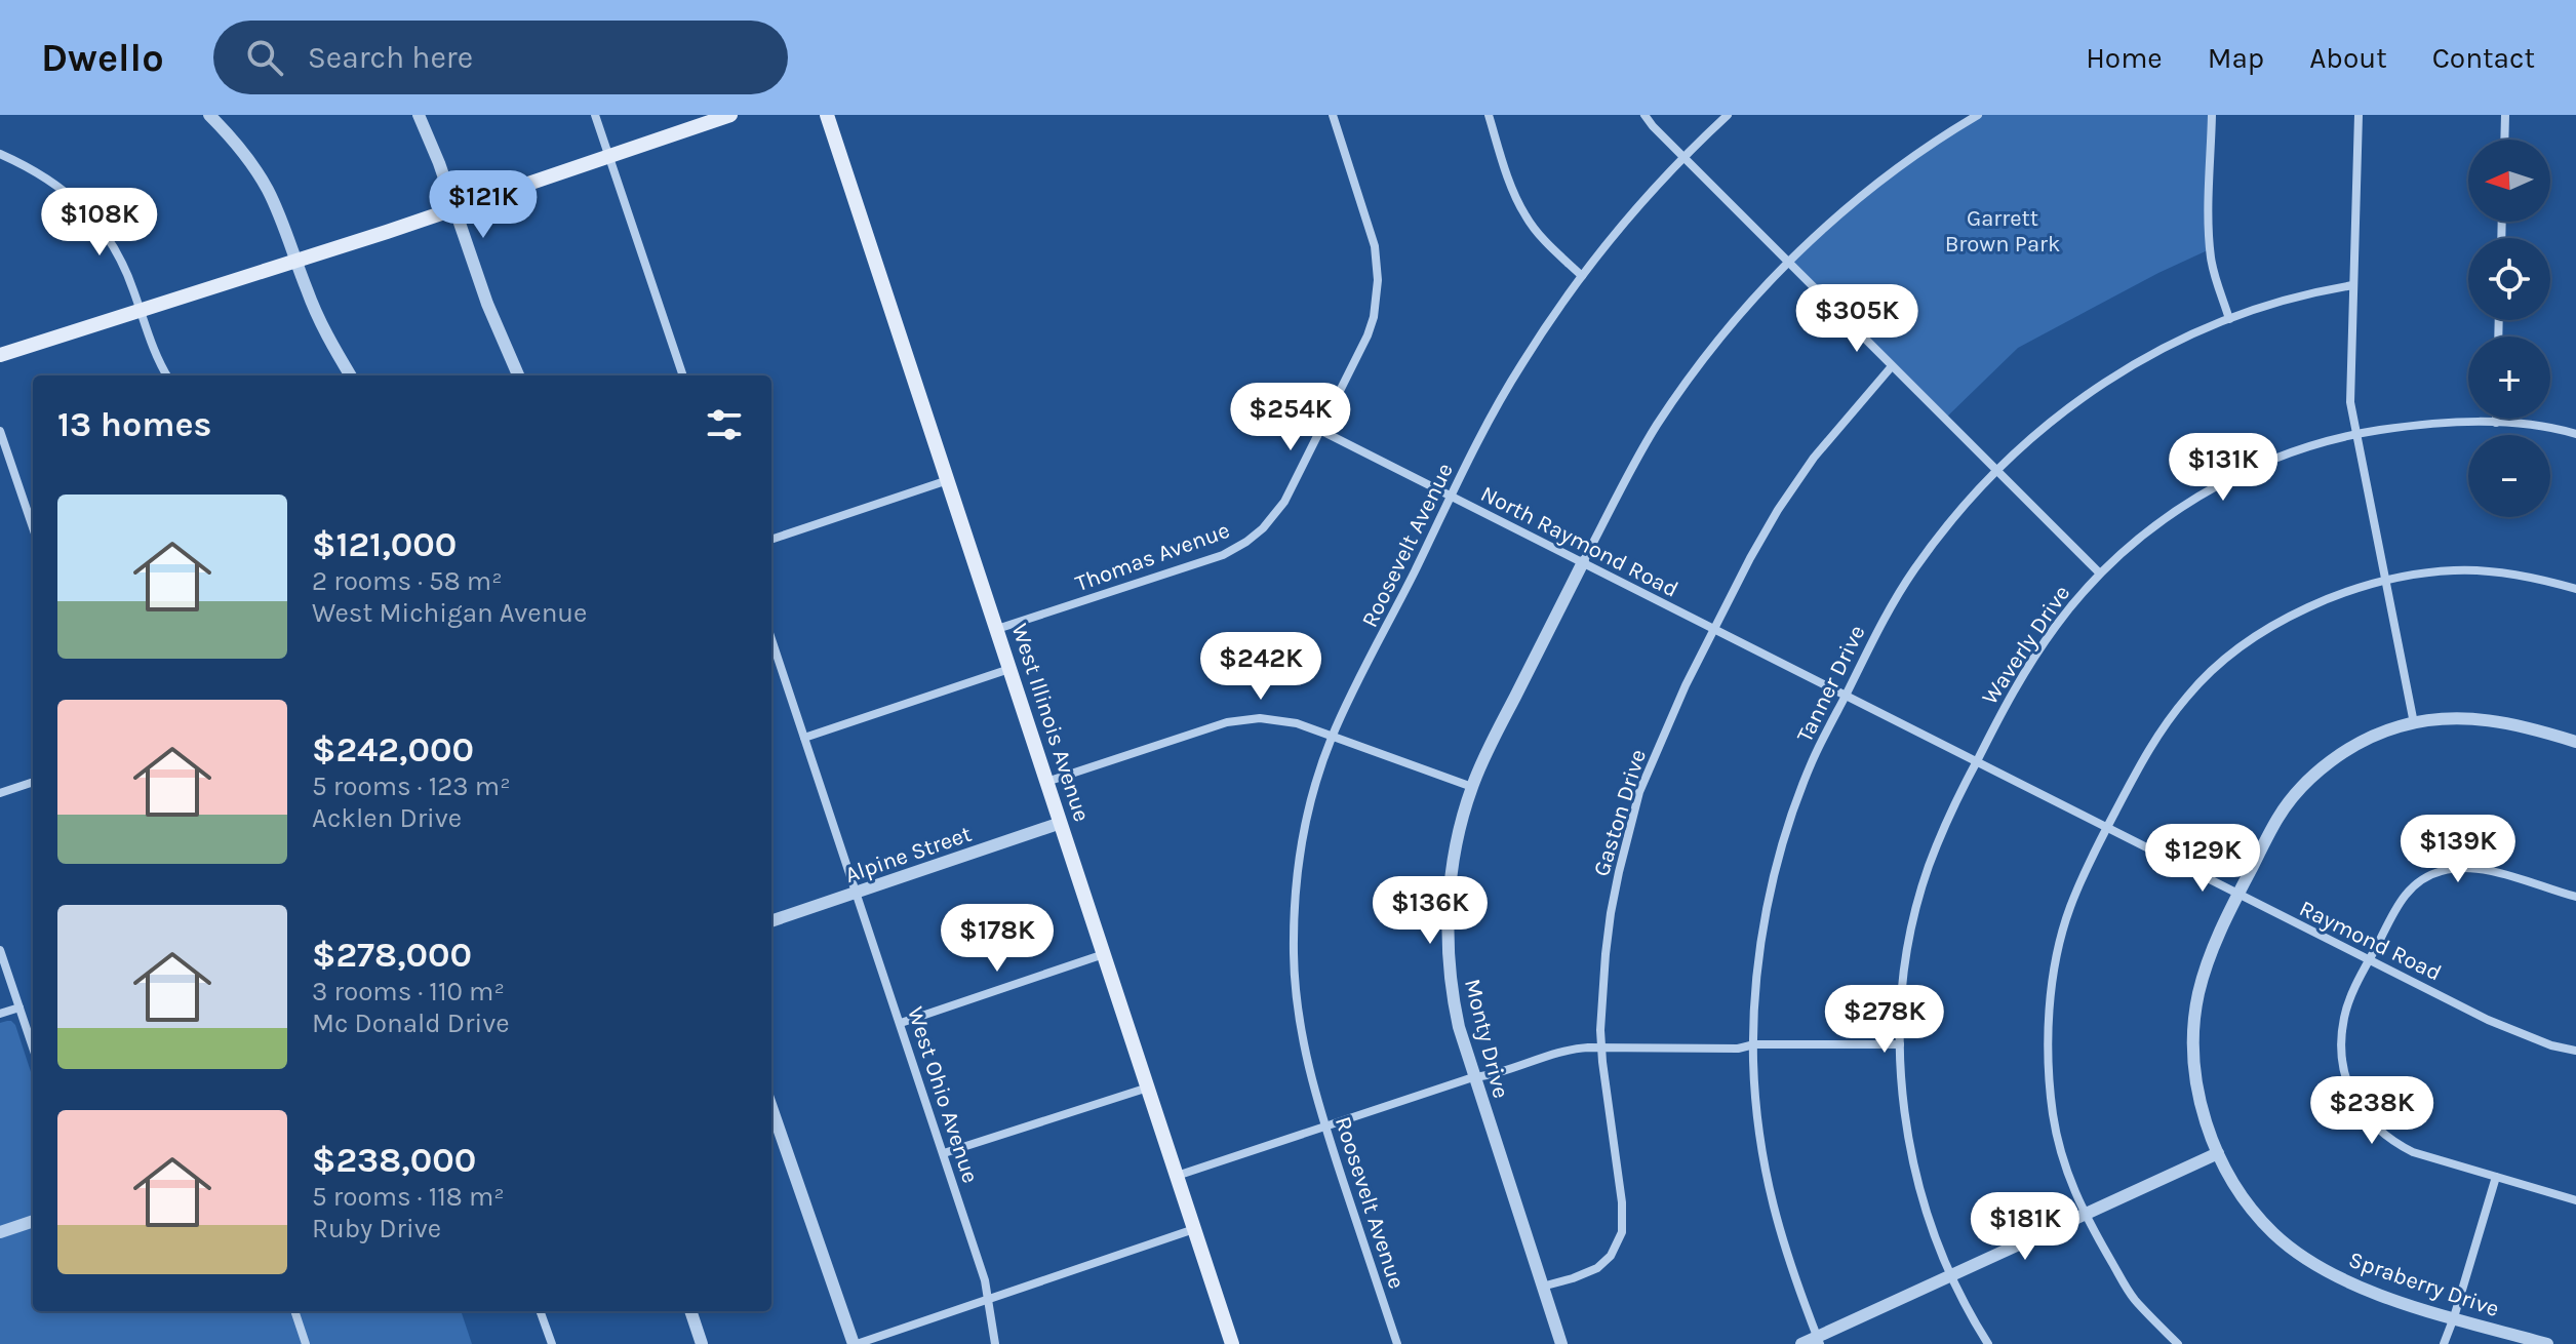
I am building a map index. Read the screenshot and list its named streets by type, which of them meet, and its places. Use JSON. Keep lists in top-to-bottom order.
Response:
{
  "streets": {
    "main road": ["West Illinois Avenue"],
    "street": [
      "North Raymond Road",
      "Roosevelt Avenue",
      "Thomas Avenue",
      "Waverly Drive",
      "Tanner Drive",
      "Gaston Drive",
      "Alpine Street",
      "Raymond Road",
      "Monty Drive",
      "West Ohio Avenue",
      "Spraberry Drive"
    ]
  },
  "crossings": [
    ["North Raymond Road", "Roosevelt Avenue"],
    ["North Raymond Road", "Thomas Avenue"],
    ["North Raymond Road", "Tanner Drive"],
    ["North Raymond Road", "Gaston Drive"],
    ["North Raymond Road", "Raymond Road"],
    ["North Raymond Road", "Monty Drive"],
    ["Thomas Avenue", "West Illinois Avenue"],
    ["Waverly Drive", "Raymond Road"],
    ["Tanner Drive", "Raymond Road"],
    ["West Illinois Avenue", "Alpine Street"],
    ["Gaston Drive", "Monty Drive"],
    ["Alpine Street", "West Ohio Avenue"],
    ["Raymond Road", "Spraberry Drive"]
  ],
  "parks": ["Garrett Brown Park"],
  "north": "left",
  "page": {
    "header": "Dwello",
    "search": "Search here",
    "nav": [
      "Home",
      "Map",
      "About",
      "Contact"
    ],
    "map_buttons": ["+", "−"],
    "price": [
      "$121K",
      "$108K",
      "$305K",
      "$254K",
      "$131K",
      "$242K",
      "$139K",
      "$129K",
      "$136K",
      "$178K",
      "$278K",
      "$238K",
      "$181K"
    ],
    "heading": "13 homes",
    "list": [
      {
        "name": "$121,000",
        "note": "2 rooms · 58 m² · West Michigan Avenue"
      },
      {
        "name": "$242,000",
        "note": "5 rooms · 123 m² · Acklen Drive"
      },
      {
        "name": "$278,000",
        "note": "3 rooms · 110 m² · Mc Donald Drive"
      },
      {
        "name": "$238,000",
        "note": "5 rooms · 118 m² · Ruby Drive"
      }
    ]
  }
}
